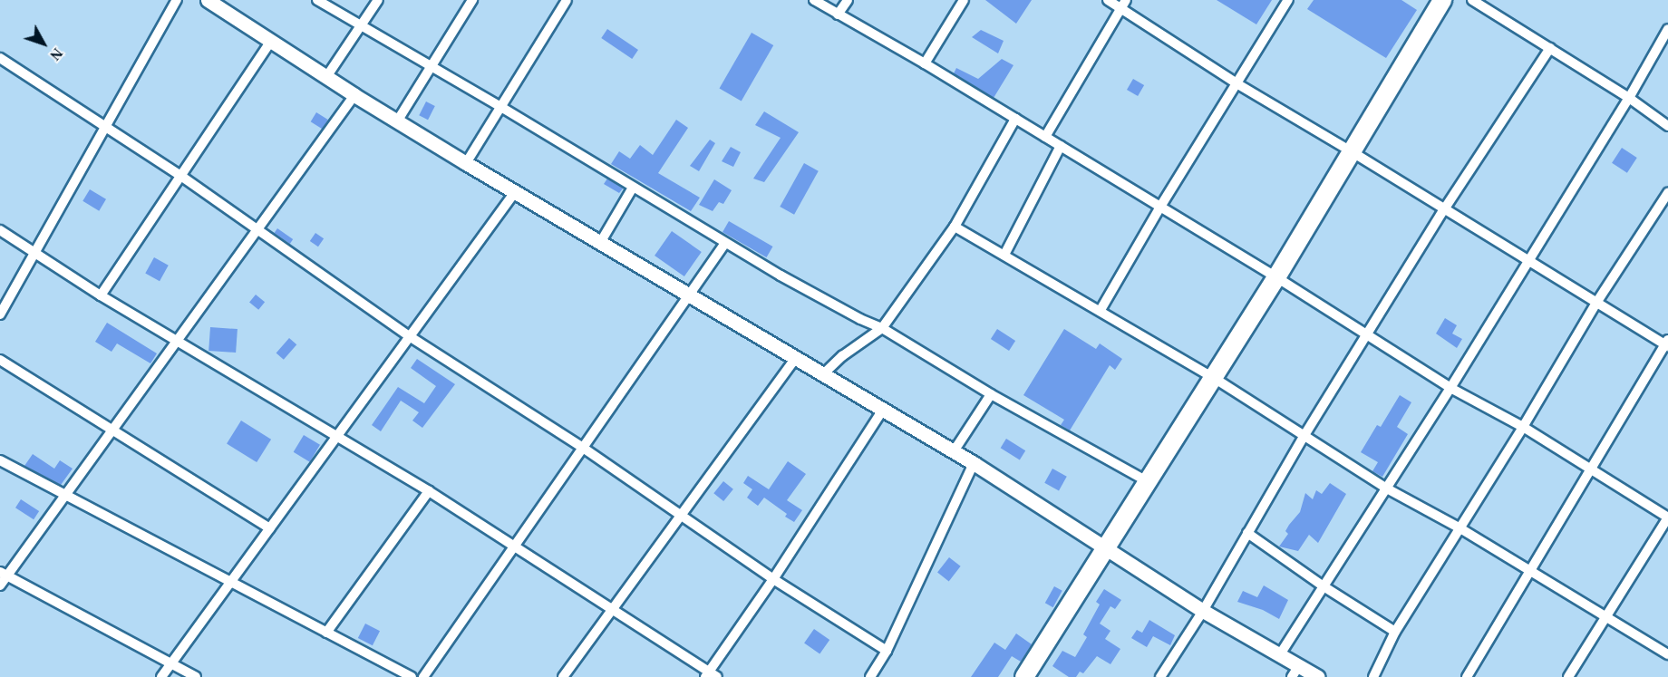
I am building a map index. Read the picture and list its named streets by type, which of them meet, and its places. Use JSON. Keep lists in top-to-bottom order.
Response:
{
  "north": "bottom right"
}
